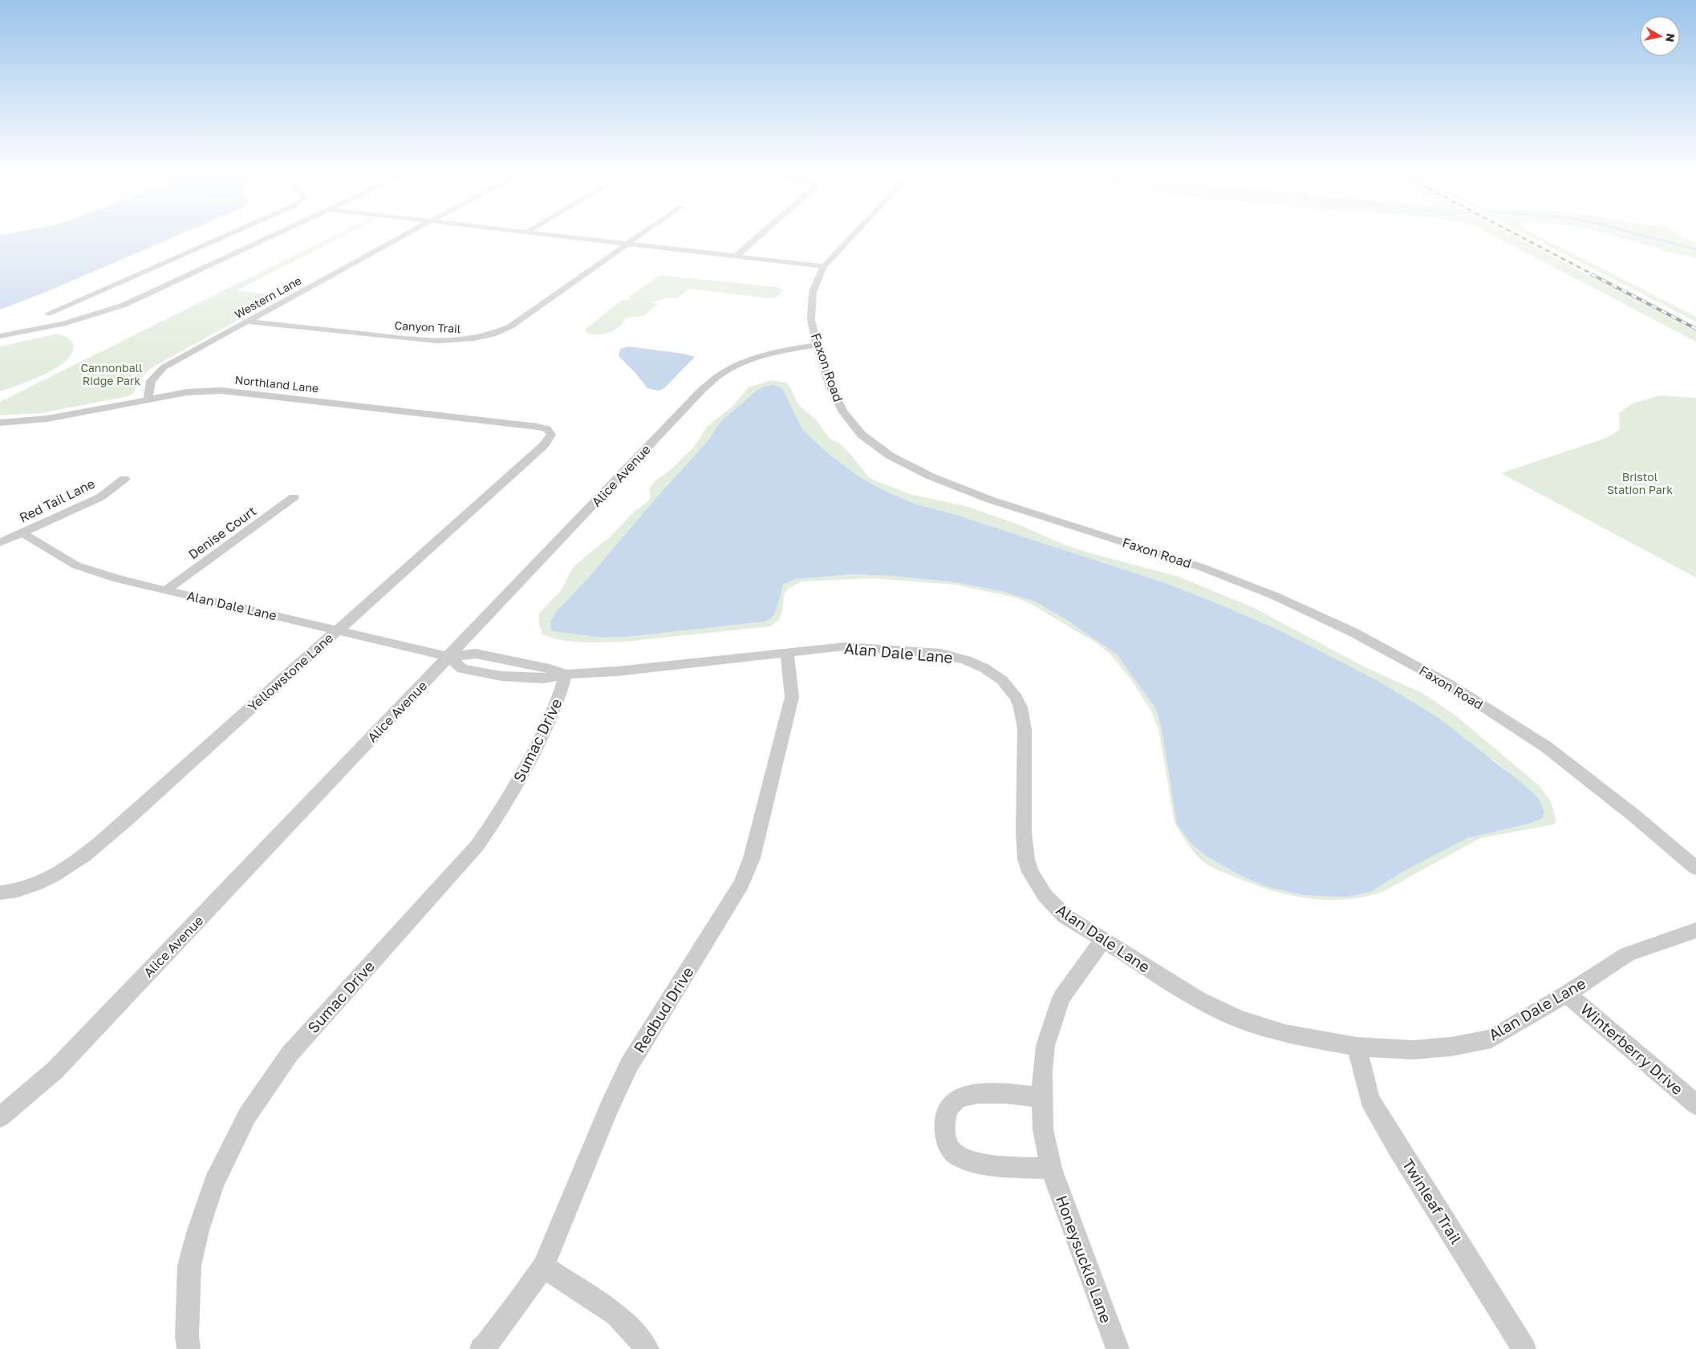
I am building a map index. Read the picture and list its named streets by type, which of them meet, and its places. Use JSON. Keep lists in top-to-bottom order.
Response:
{
  "streets": {
    "street": [
      "Western Lane",
      "Canyon Trail",
      "Faxon Road",
      "Northland Lane",
      "Alice Avenue",
      "Red Tail Lane",
      "Denise Court",
      "Alan Dale Lane",
      "Yellowstone Lane",
      "Sumac Drive",
      "Redbud Drive",
      "Winterberry Drive",
      "Twinleaf Trail",
      "Honeysuckle Lane"
    ]
  },
  "crossings": [
    ["Western Lane", "Canyon Trail"],
    ["Western Lane", "Northland Lane"],
    ["Faxon Road", "Alice Avenue"],
    ["Northland Lane", "Yellowstone Lane"],
    ["Alice Avenue", "Alan Dale Lane"],
    ["Red Tail Lane", "Alan Dale Lane"],
    ["Denise Court", "Alan Dale Lane"],
    ["Alan Dale Lane", "Yellowstone Lane"],
    ["Alan Dale Lane", "Sumac Drive"],
    ["Alan Dale Lane", "Redbud Drive"],
    ["Alan Dale Lane", "Winterberry Drive"],
    ["Alan Dale Lane", "Twinleaf Trail"],
    ["Alan Dale Lane", "Honeysuckle Lane"]
  ],
  "parks": ["Cannonball Ridge Park", "Bristol Station Park"],
  "north": "right"
}
